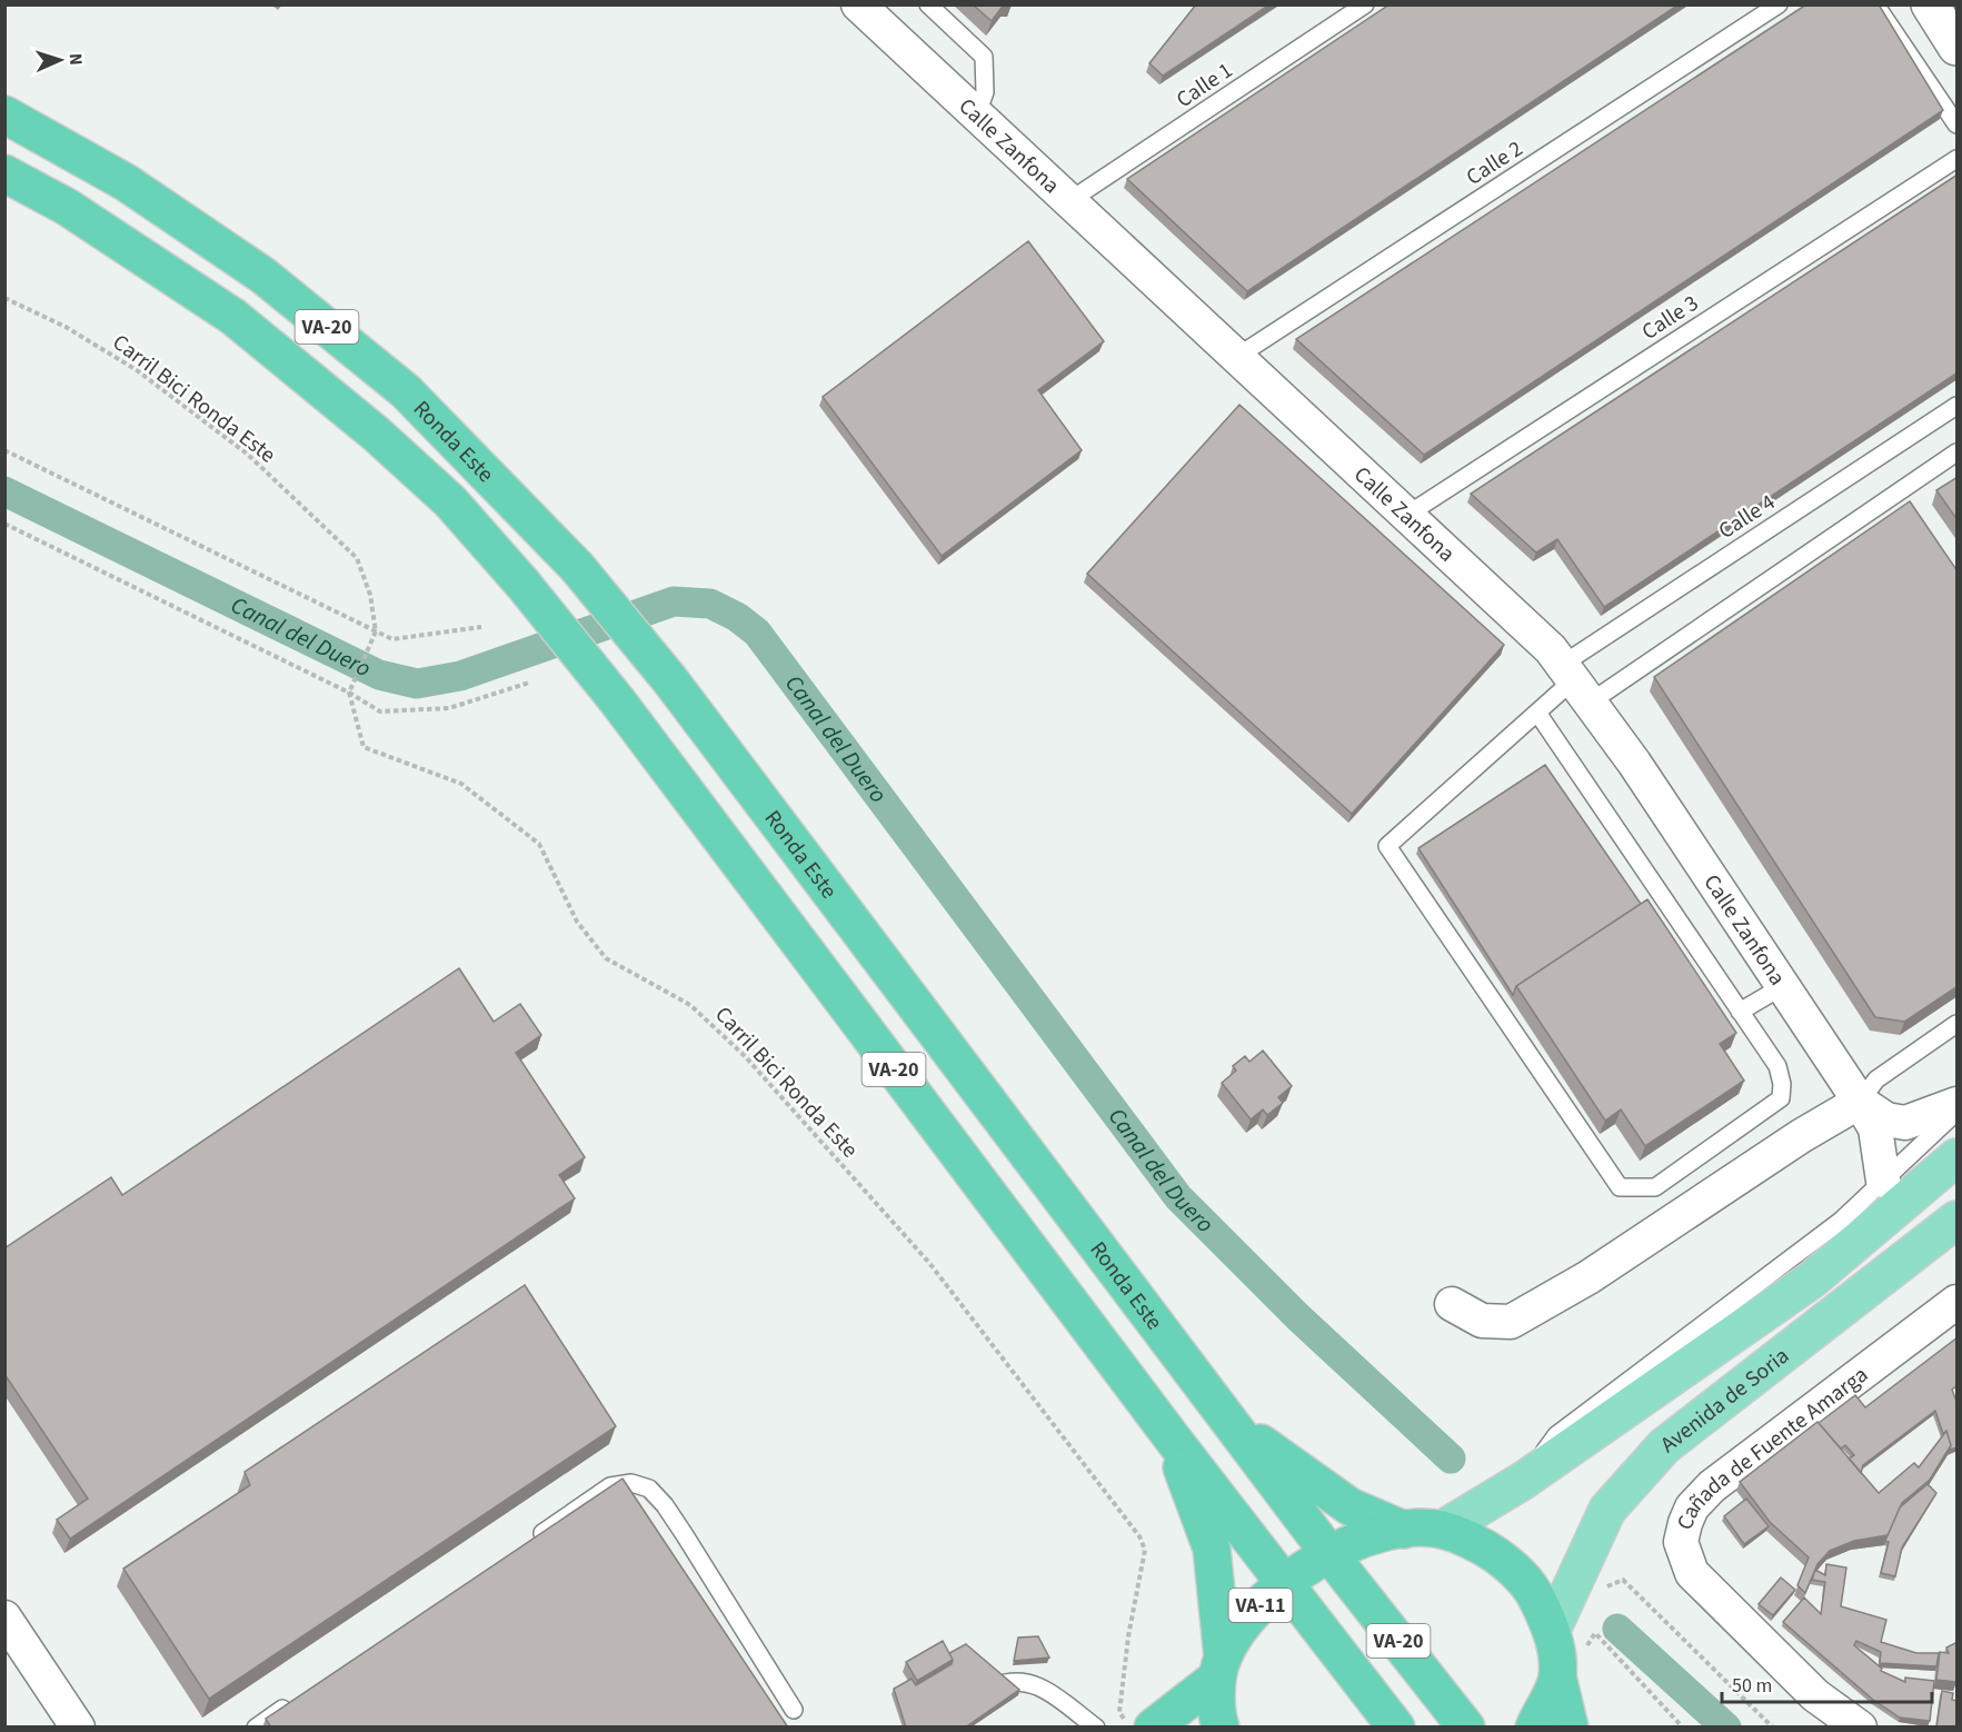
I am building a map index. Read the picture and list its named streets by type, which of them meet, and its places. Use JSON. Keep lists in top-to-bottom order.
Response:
{
  "streets": {
    "highway": ["VA-20", "Ronda Este", "VA-11"],
    "main road": ["Avenida de Soria"],
    "street": ["Calle Zanfona", "Cañada de Fuente Amarga"],
    "lane": [
      "Calle 1",
      "Calle 2",
      "Calle 3",
      "Calle 4"
    ],
    "path": ["Carril Bici Ronda Este"]
  },
  "crossings": [
    ["Calle 1", "Calle Zanfona"],
    ["Calle Zanfona", "Calle 2"],
    ["Calle Zanfona", "Calle 3"],
    ["Calle Zanfona", "Calle 4"],
    ["VA-20", "VA-11"],
    ["Ronda Este", "VA-11"],
    ["Avenida de Soria", "VA-11"]
  ],
  "water": ["Canal del Duero"],
  "scale_bar": "50 m",
  "north": "right"
}
